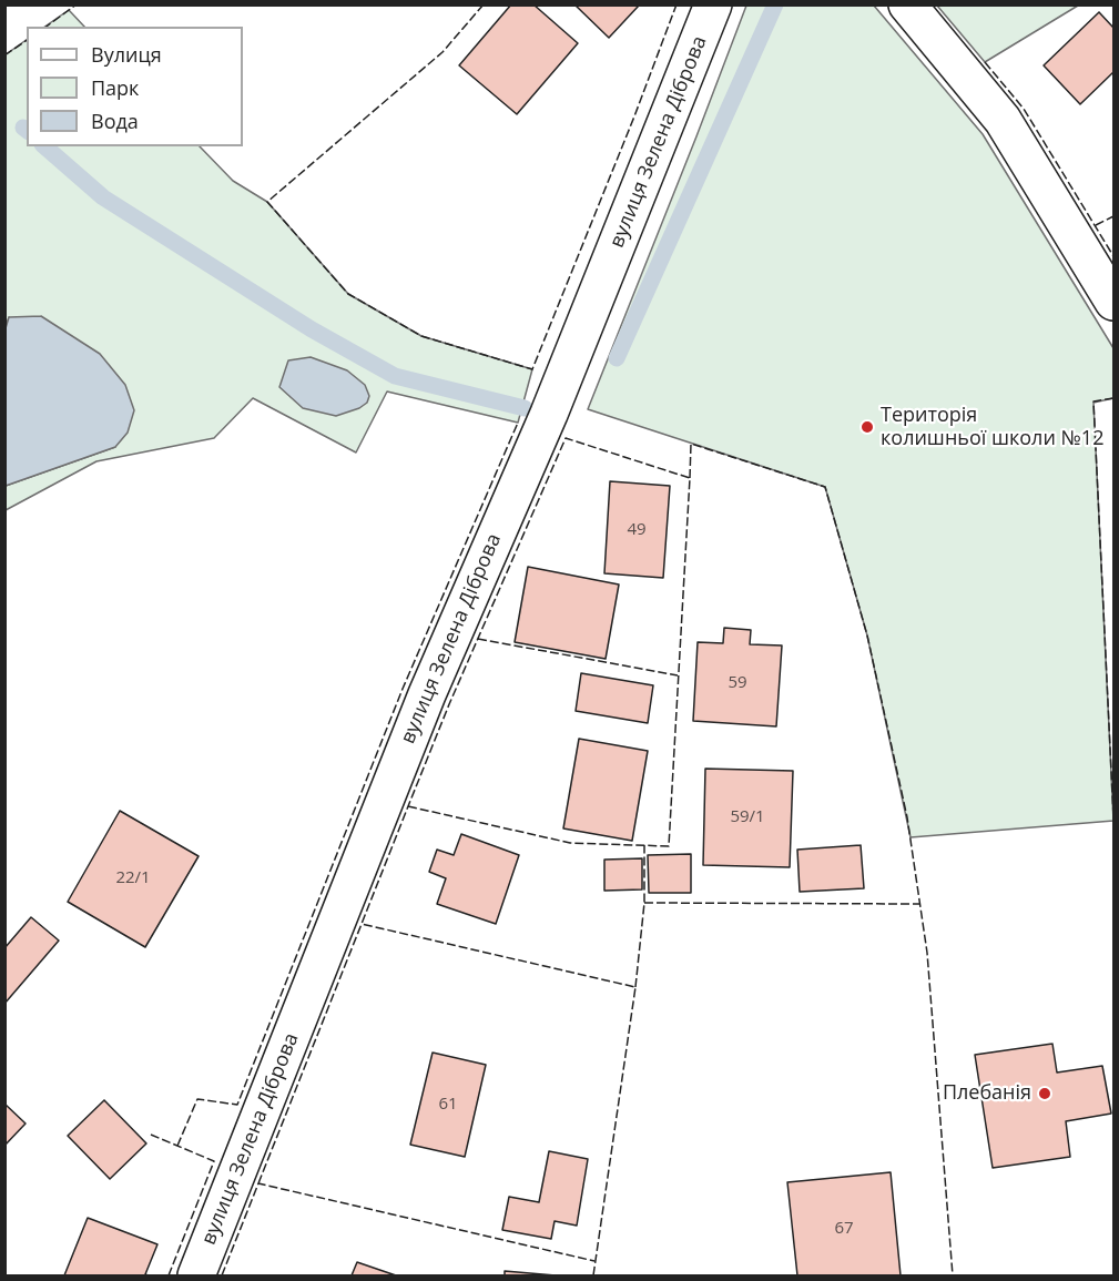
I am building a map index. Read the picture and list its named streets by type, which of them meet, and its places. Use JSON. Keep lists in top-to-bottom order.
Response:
{
  "streets": {
    "street": ["вулиця Зелена Діброва"]
  },
  "places": ["Територія колишньої школи №12", "Плебанія"],
  "house_numbers": [
    "49",
    "59",
    "59/1",
    "22/1",
    "61",
    "67"
  ],
  "legend": ["Вулиця", "Парк", "Вода"]
}
